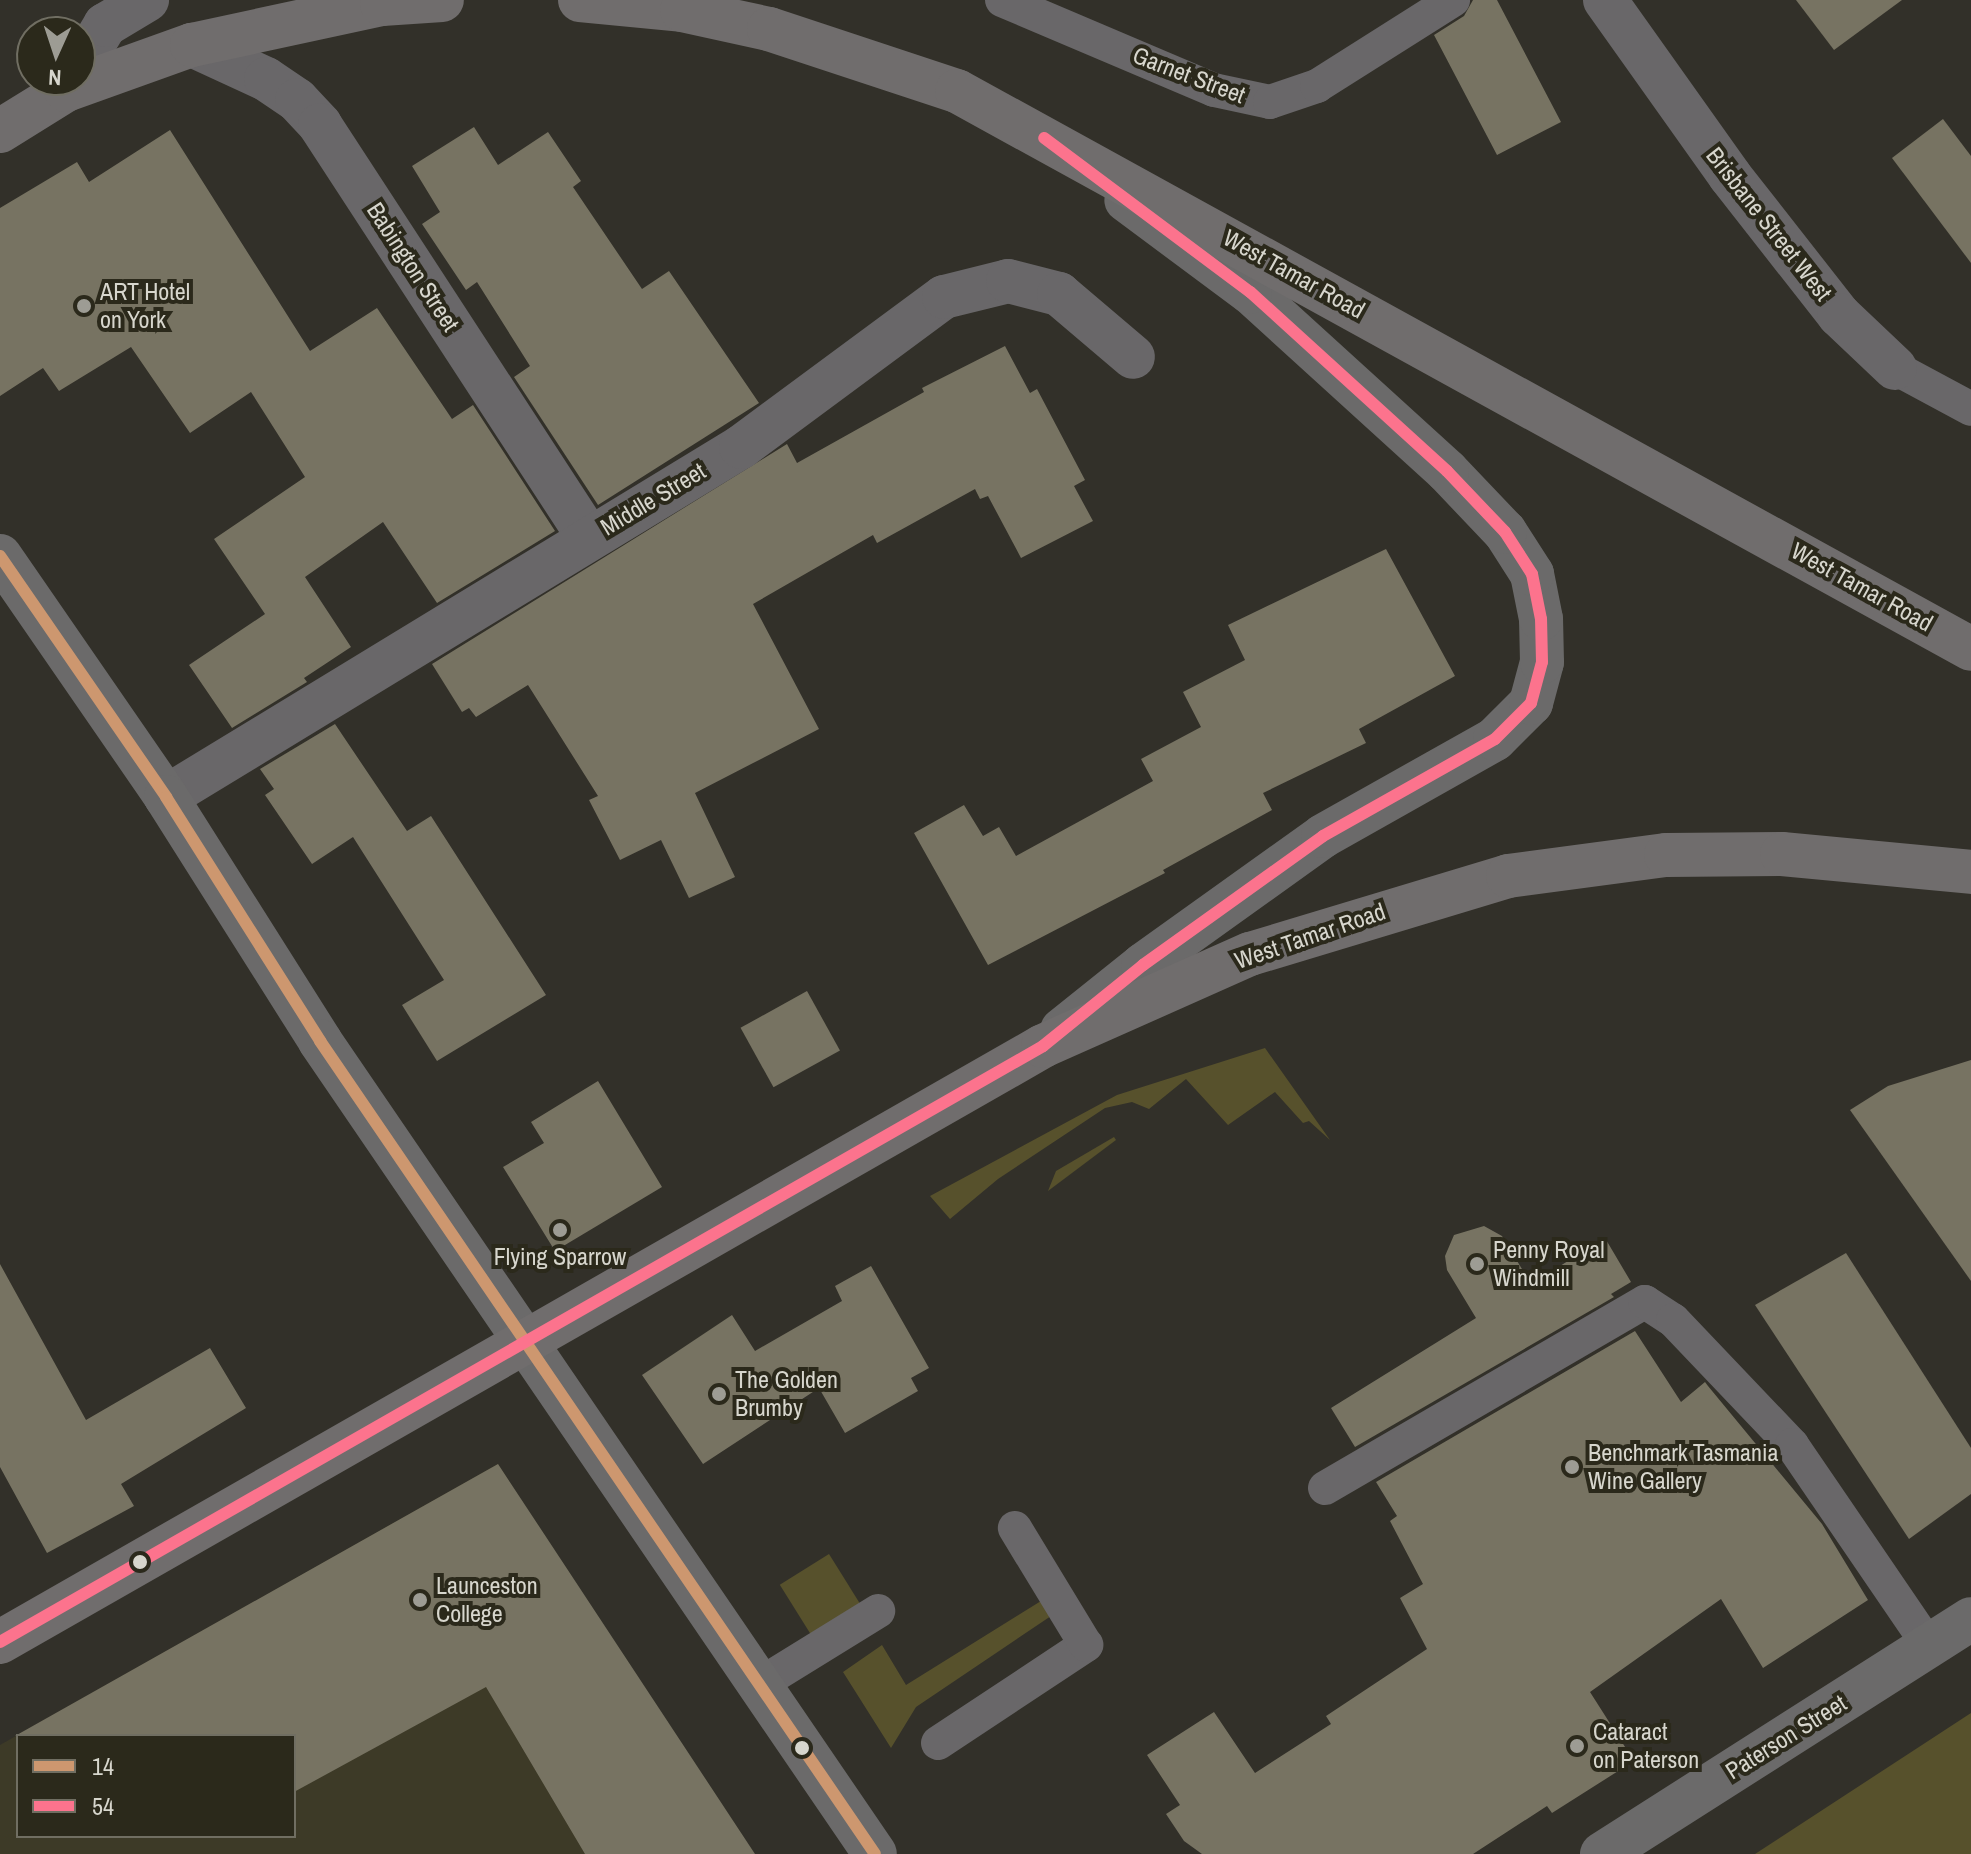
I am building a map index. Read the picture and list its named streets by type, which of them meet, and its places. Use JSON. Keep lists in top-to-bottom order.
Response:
{
  "streets": {
    "highway": ["West Tamar Road"],
    "street": [
      "Brisbane Street West",
      "Babington Street",
      "Middle Street",
      "Paterson Street"
    ],
    "lane": ["Garnet Street"]
  },
  "crossings": [
    ["Babington Street", "Middle Street"]
  ],
  "places": [
    "ART Hotel on York",
    "Flying Sparrow",
    "Penny Royal Windmill",
    "The Golden Brumby",
    "Benchmark Tasmania Wine Gallery",
    "Launceston College",
    "Cataract on Paterson"
  ],
  "lines": ["transit line 54", "transit line 14"],
  "legend": ["14", "54"],
  "north": "bottom"
}
